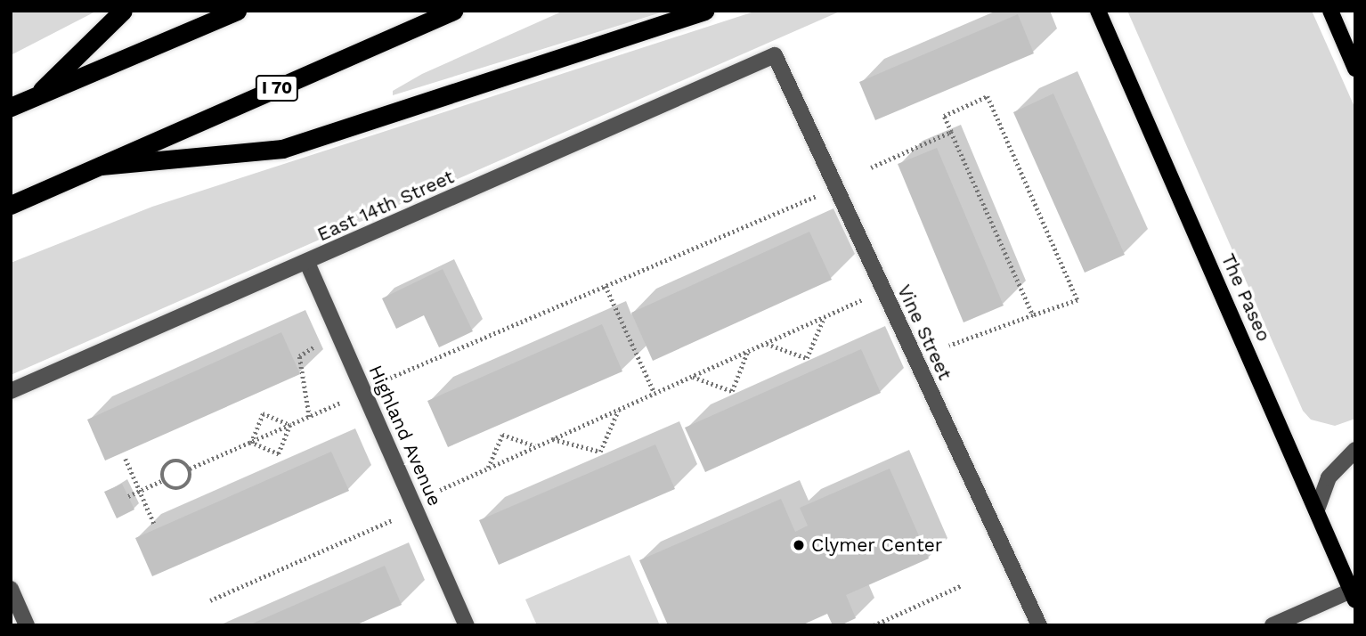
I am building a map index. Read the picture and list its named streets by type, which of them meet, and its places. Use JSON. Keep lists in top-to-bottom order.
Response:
{
  "streets": {
    "highway": ["I 70"],
    "main road": ["The Paseo"],
    "street": ["East 14th Street", "Vine Street", "Highland Avenue"]
  },
  "crossings": [
    ["East 14th Street", "Vine Street"],
    ["East 14th Street", "Highland Avenue"]
  ],
  "places": ["Clymer Center"]
}
